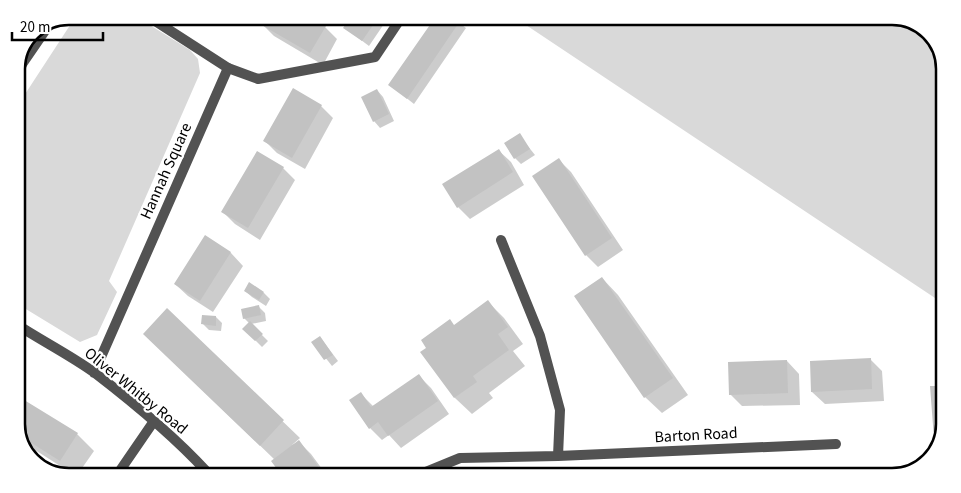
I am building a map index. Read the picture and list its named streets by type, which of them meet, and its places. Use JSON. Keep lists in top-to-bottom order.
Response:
{
  "streets": {
    "street": ["Hannah Square", "Oliver Whitby Road", "Barton Road"]
  },
  "crossings": [
    ["Hannah Square", "Oliver Whitby Road"]
  ],
  "scale_bar": "20 m"
}
